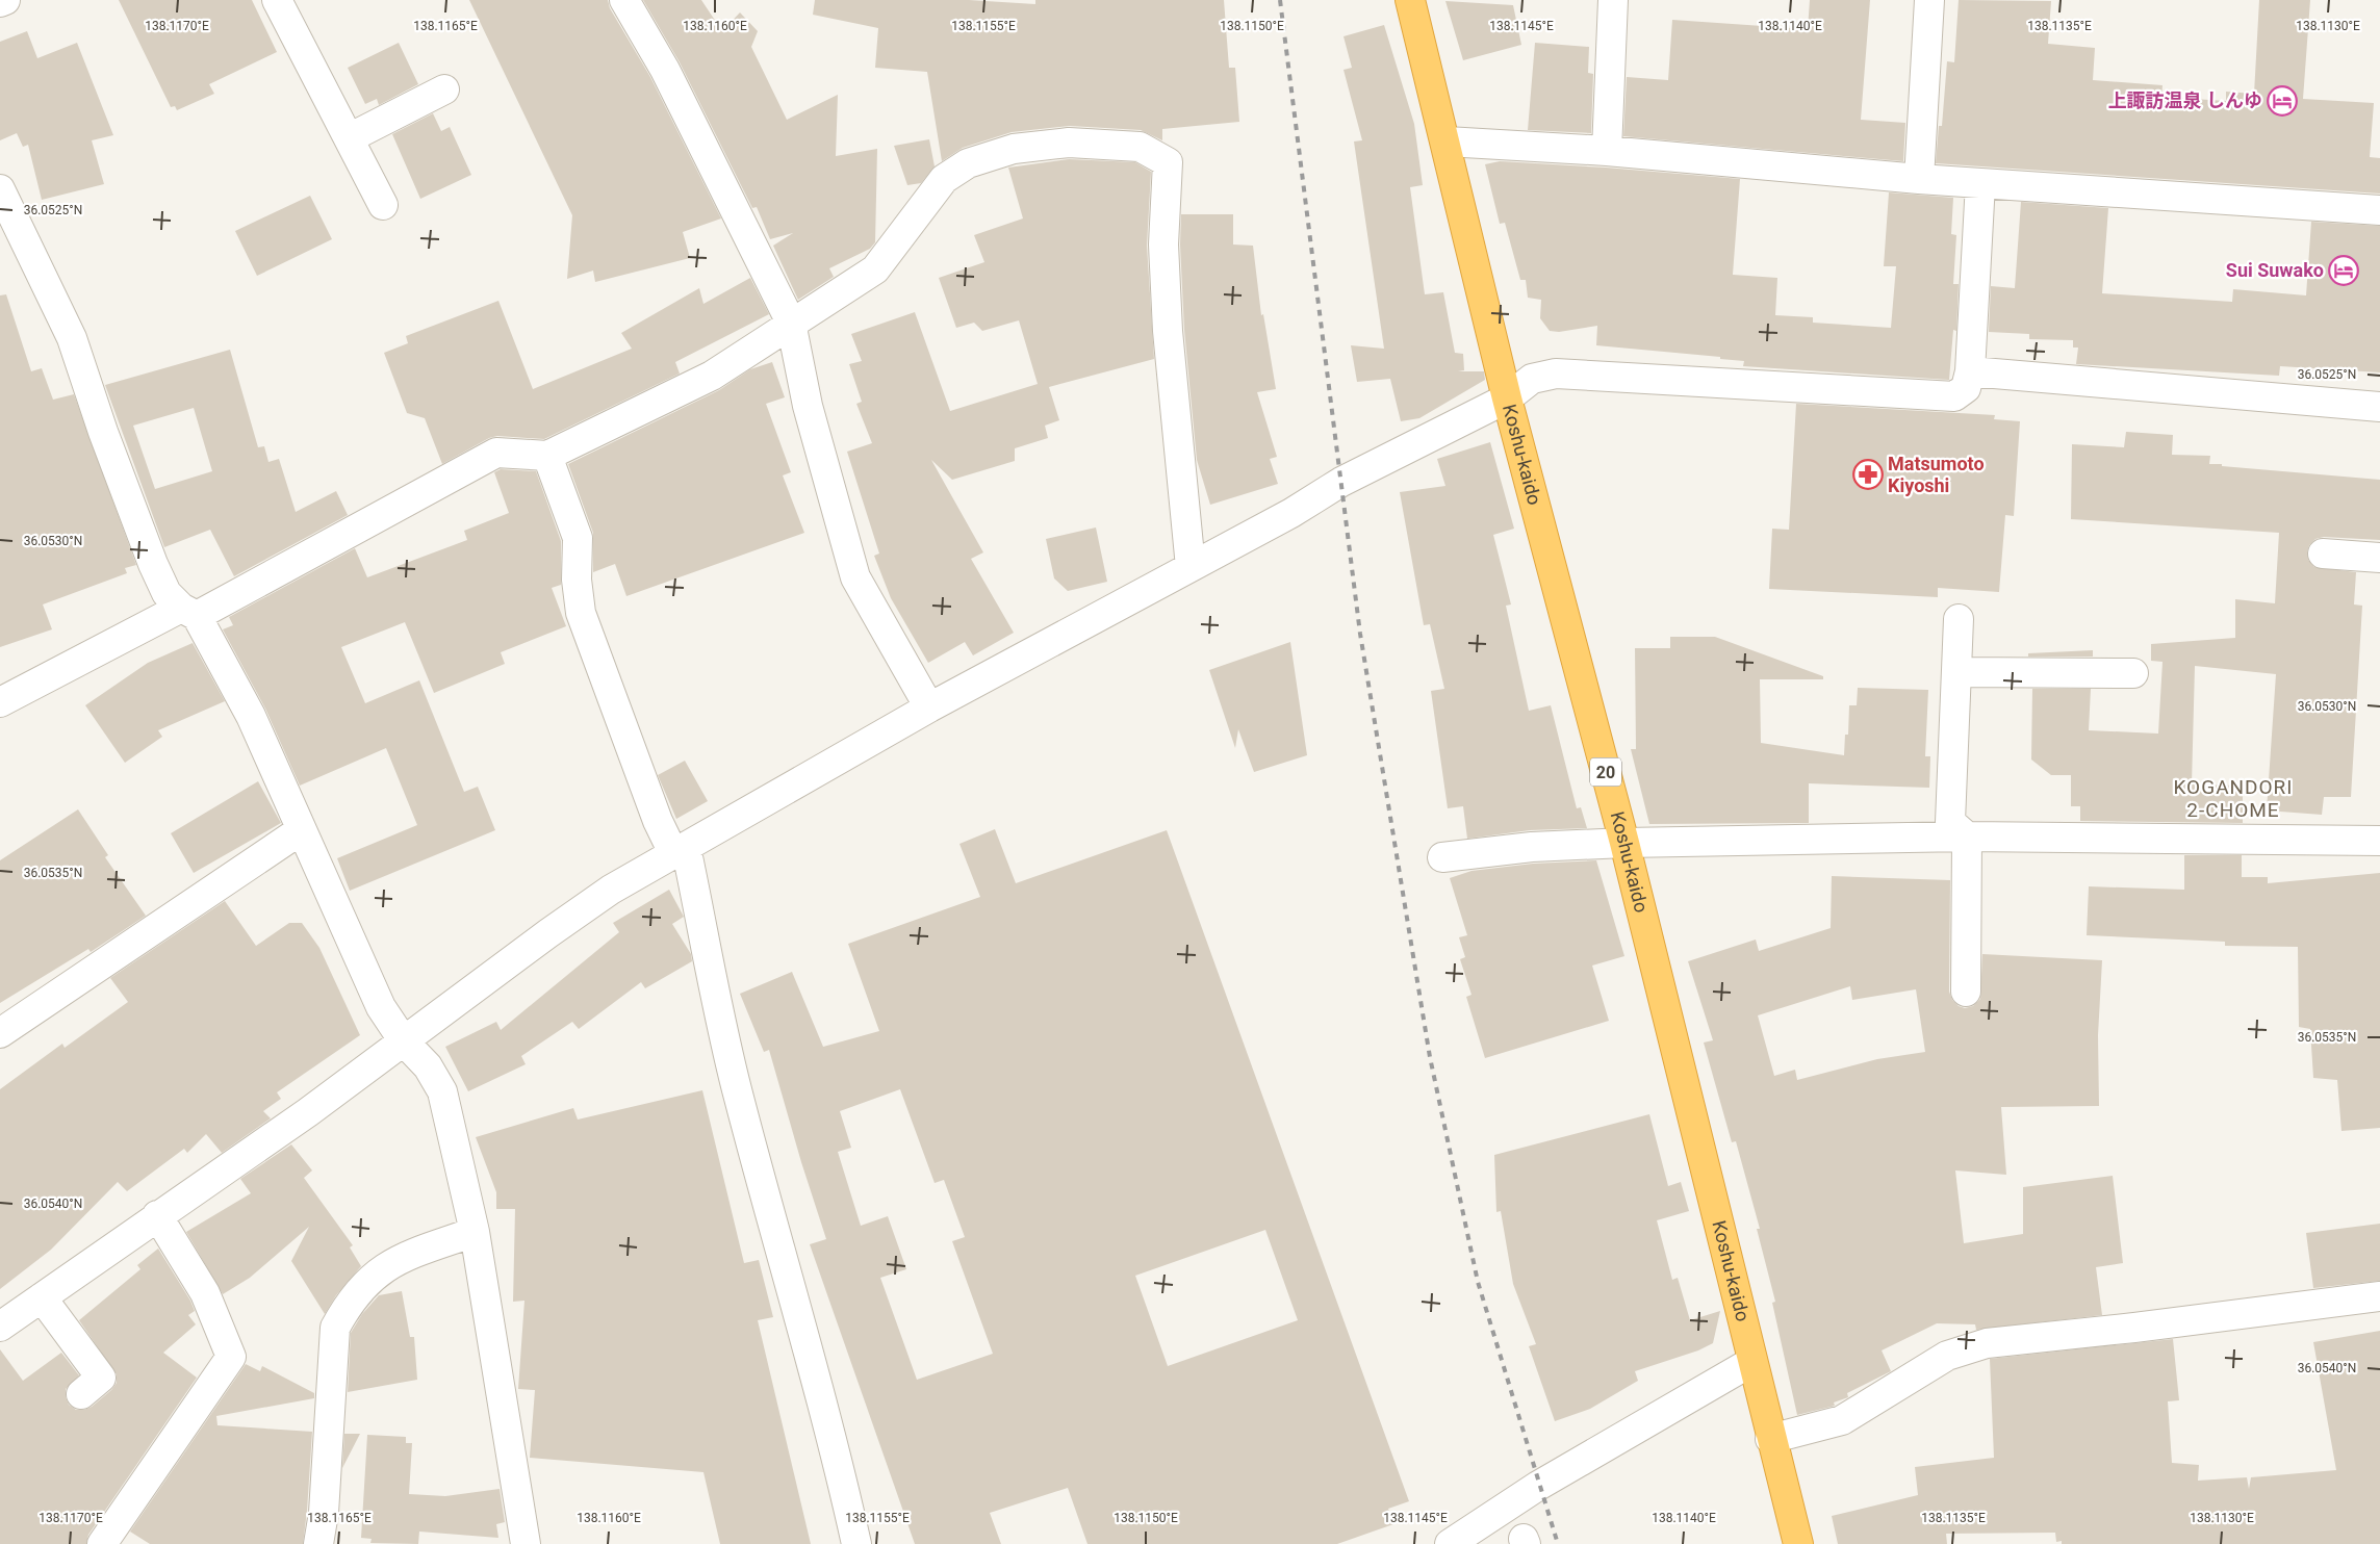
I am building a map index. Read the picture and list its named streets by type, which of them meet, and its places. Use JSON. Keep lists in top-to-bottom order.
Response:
{
  "streets": {
    "highway": ["Koshu-kaido", "20"]
  },
  "districts": ["KOGANDORI 2-CHOME"],
  "places": {
    "hotel": ["上諏訪温泉 しんゆ", "Sui Suwako"],
    "pharmacy": ["Matsumoto Kiyoshi"]
  },
  "coordinates": [
    "138.1170°E",
    "138.1165°E",
    "138.1160°E",
    "138.1155°E",
    "138.1150°E",
    "138.1145°E",
    "138.1140°E",
    "138.1135°E",
    "138.1130°E",
    "36.0525°N",
    "36.0530°N",
    "36.0535°N",
    "36.0540°N"
  ]
}
